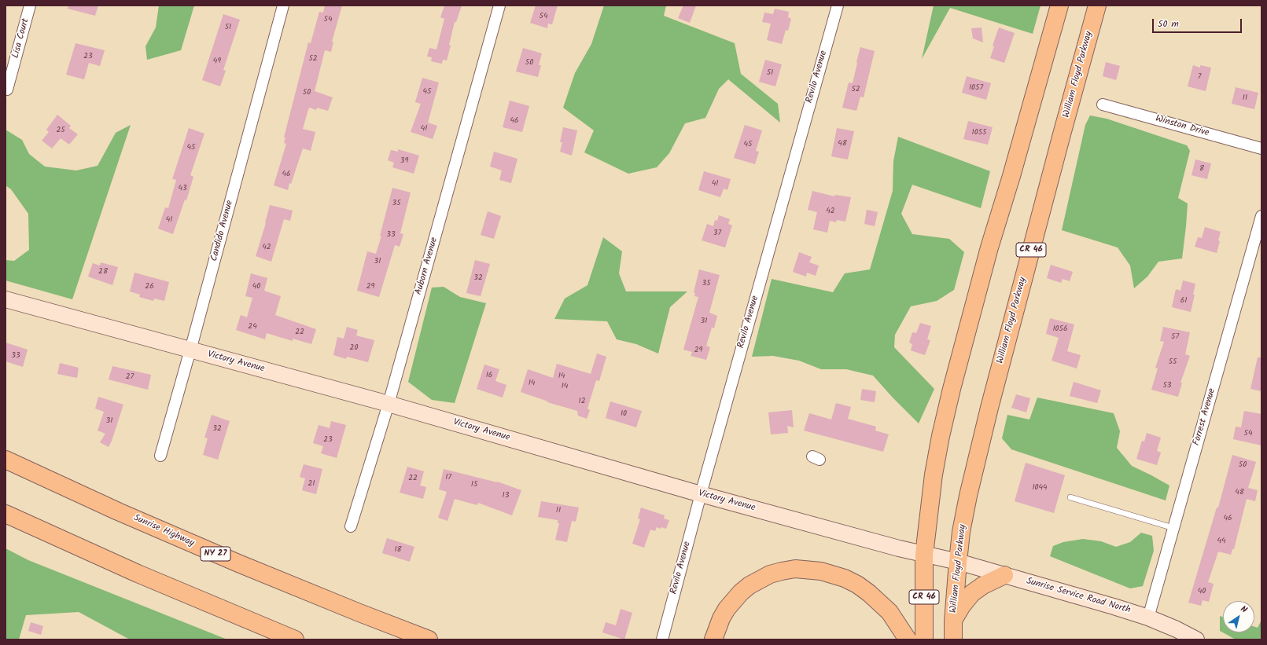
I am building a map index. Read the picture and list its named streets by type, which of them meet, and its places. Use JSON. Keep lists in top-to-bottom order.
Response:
{
  "streets": {
    "highway": [
      "William Floyd Parkway",
      "CR 46",
      "Sunrise Highway",
      "NY 27"
    ],
    "street": [
      "Lisa Court",
      "Revilo Avenue",
      "Winston Drive",
      "Candido Avenue",
      "Auborn Avenue",
      "Victory Avenue",
      "Forrest Avenue",
      "Sunrise Service Road North"
    ]
  },
  "crossings": [
    ["William Floyd Parkway", "Victory Avenue"],
    ["William Floyd Parkway", "Sunrise Service Road North"],
    ["Revilo Avenue", "Victory Avenue"],
    ["Candido Avenue", "Victory Avenue"],
    ["CR 46", "Victory Avenue"],
    ["Auborn Avenue", "Victory Avenue"],
    ["Victory Avenue", "Sunrise Service Road North"],
    ["Forrest Avenue", "Sunrise Service Road North"]
  ],
  "house_numbers": [
    "54",
    "54",
    "51",
    "23",
    "52",
    "49",
    "50",
    "51",
    "7",
    "1057",
    "52",
    "45",
    "50",
    "11",
    "46",
    "41",
    "25",
    "1055",
    "48",
    "45",
    "45",
    "39",
    "8",
    "46",
    "41",
    "43",
    "35",
    "42",
    "41",
    "37",
    "33",
    "42",
    "31",
    "28",
    "32",
    "35",
    "26",
    "40",
    "29",
    "61",
    "31",
    "24",
    "1056",
    "22",
    "57",
    "20",
    "29",
    "33",
    "55",
    "16",
    "14",
    "27",
    "14",
    "53",
    "14",
    "12",
    "10",
    "31",
    "32",
    "54",
    "23",
    "50",
    "17",
    "22",
    "21",
    "15",
    "1044",
    "48",
    "13",
    "11",
    "46",
    "44",
    "18",
    "40"
  ],
  "scale_bar": "50 m",
  "north": "top right"
}
